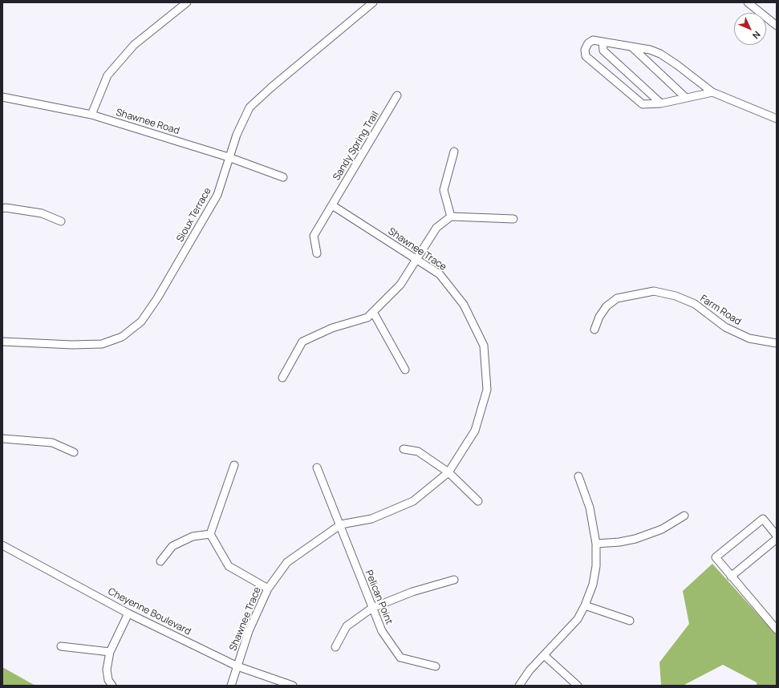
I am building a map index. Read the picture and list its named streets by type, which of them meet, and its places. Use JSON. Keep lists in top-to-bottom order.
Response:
{
  "streets": {
    "street": [
      "Shawnee Road",
      "Sandy Spring Trail",
      "Sioux Terrace",
      "Shawnee Trace",
      "Farm Road",
      "Pelican Point",
      "Cheyenne Boulevard"
    ]
  },
  "crossings": [
    ["Shawnee Road", "Sioux Terrace"],
    ["Sandy Spring Trail", "Shawnee Trace"],
    ["Shawnee Trace", "Pelican Point"],
    ["Shawnee Trace", "Cheyenne Boulevard"]
  ],
  "north": "bottom right"
}
